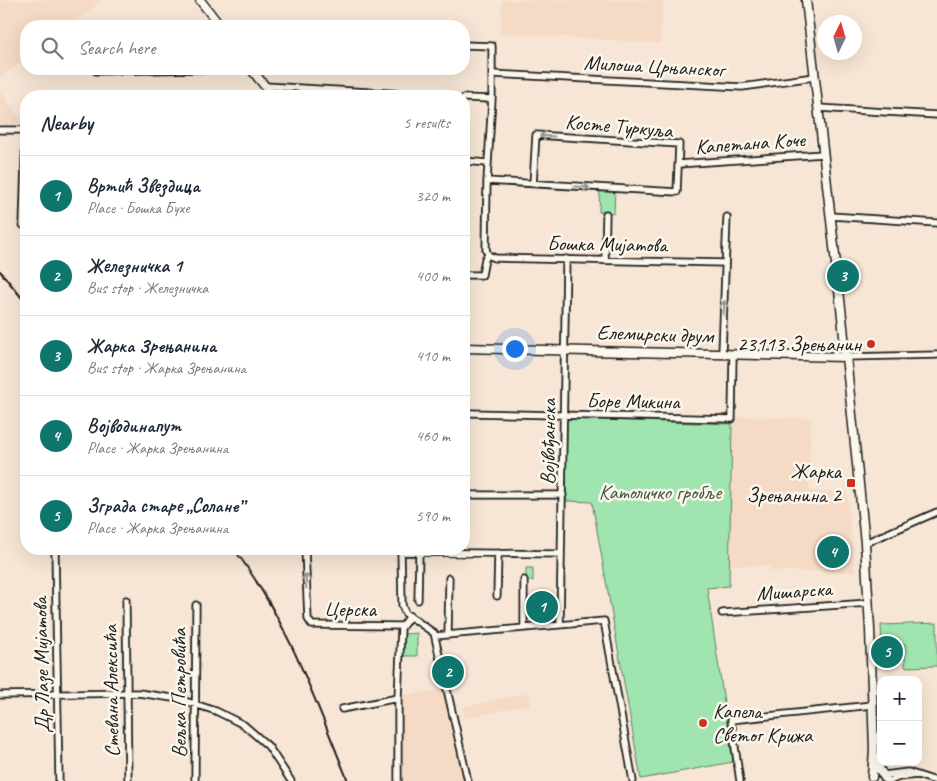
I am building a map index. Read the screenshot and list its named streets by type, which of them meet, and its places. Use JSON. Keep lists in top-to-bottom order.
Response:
{
  "streets": {
    "main road": ["Елемирски друм"],
    "street": [
      "Милоша Црњанског",
      "Косте Туркуља",
      "Капетана Коче",
      "Бошка Мијатова",
      "Боре Микина",
      "Војвођанска",
      "Мишарска",
      "Церска",
      "Др Лазе Мијатова",
      "Стевана Алексића",
      "Вељка Петровића"
    ]
  },
  "crossings": [
    ["Косте Туркуља", "Капетана Коче"],
    ["Бошка Мијатова", "Војвођанска"],
    ["Елемирски друм", "Боре Микина"],
    ["Елемирски друм", "Војвођанска"],
    ["Боре Микина", "Војвођанска"]
  ],
  "parks": ["Католичко гробље"],
  "places": {
    "other": ["23113 Зрењанин", "Капела Светог Крижа"],
    "transit": ["Жарка Зрењанина 2"]
  },
  "north": "top",
  "page": {
    "search": "Search here",
    "heading": ["Nearby", "5 results"],
    "list": [
      {
        "mark": "1",
        "name": "Вртић Звездица",
        "note": "Place · Бошка Бухе",
        "value": "320 m"
      },
      {
        "mark": "2",
        "name": "Железничка 1",
        "note": "Bus stop · Железничка",
        "value": "400 m"
      },
      {
        "mark": "3",
        "name": "Жарка Зрењанина",
        "note": "Bus stop · Жарка Зрењанина",
        "value": "410 m"
      },
      {
        "mark": "4",
        "name": "Војводинапут",
        "note": "Place · Жарка Зрењанина",
        "value": "460 m"
      },
      {
        "mark": "5",
        "name": "Зграда старе „Солане”",
        "note": "Place · Жарка Зрењанина",
        "value": "590 m"
      }
    ],
    "pins": [
      "3",
      "4",
      "1",
      "5",
      "2"
    ],
    "map_buttons": ["+", "−"]
  }
}
